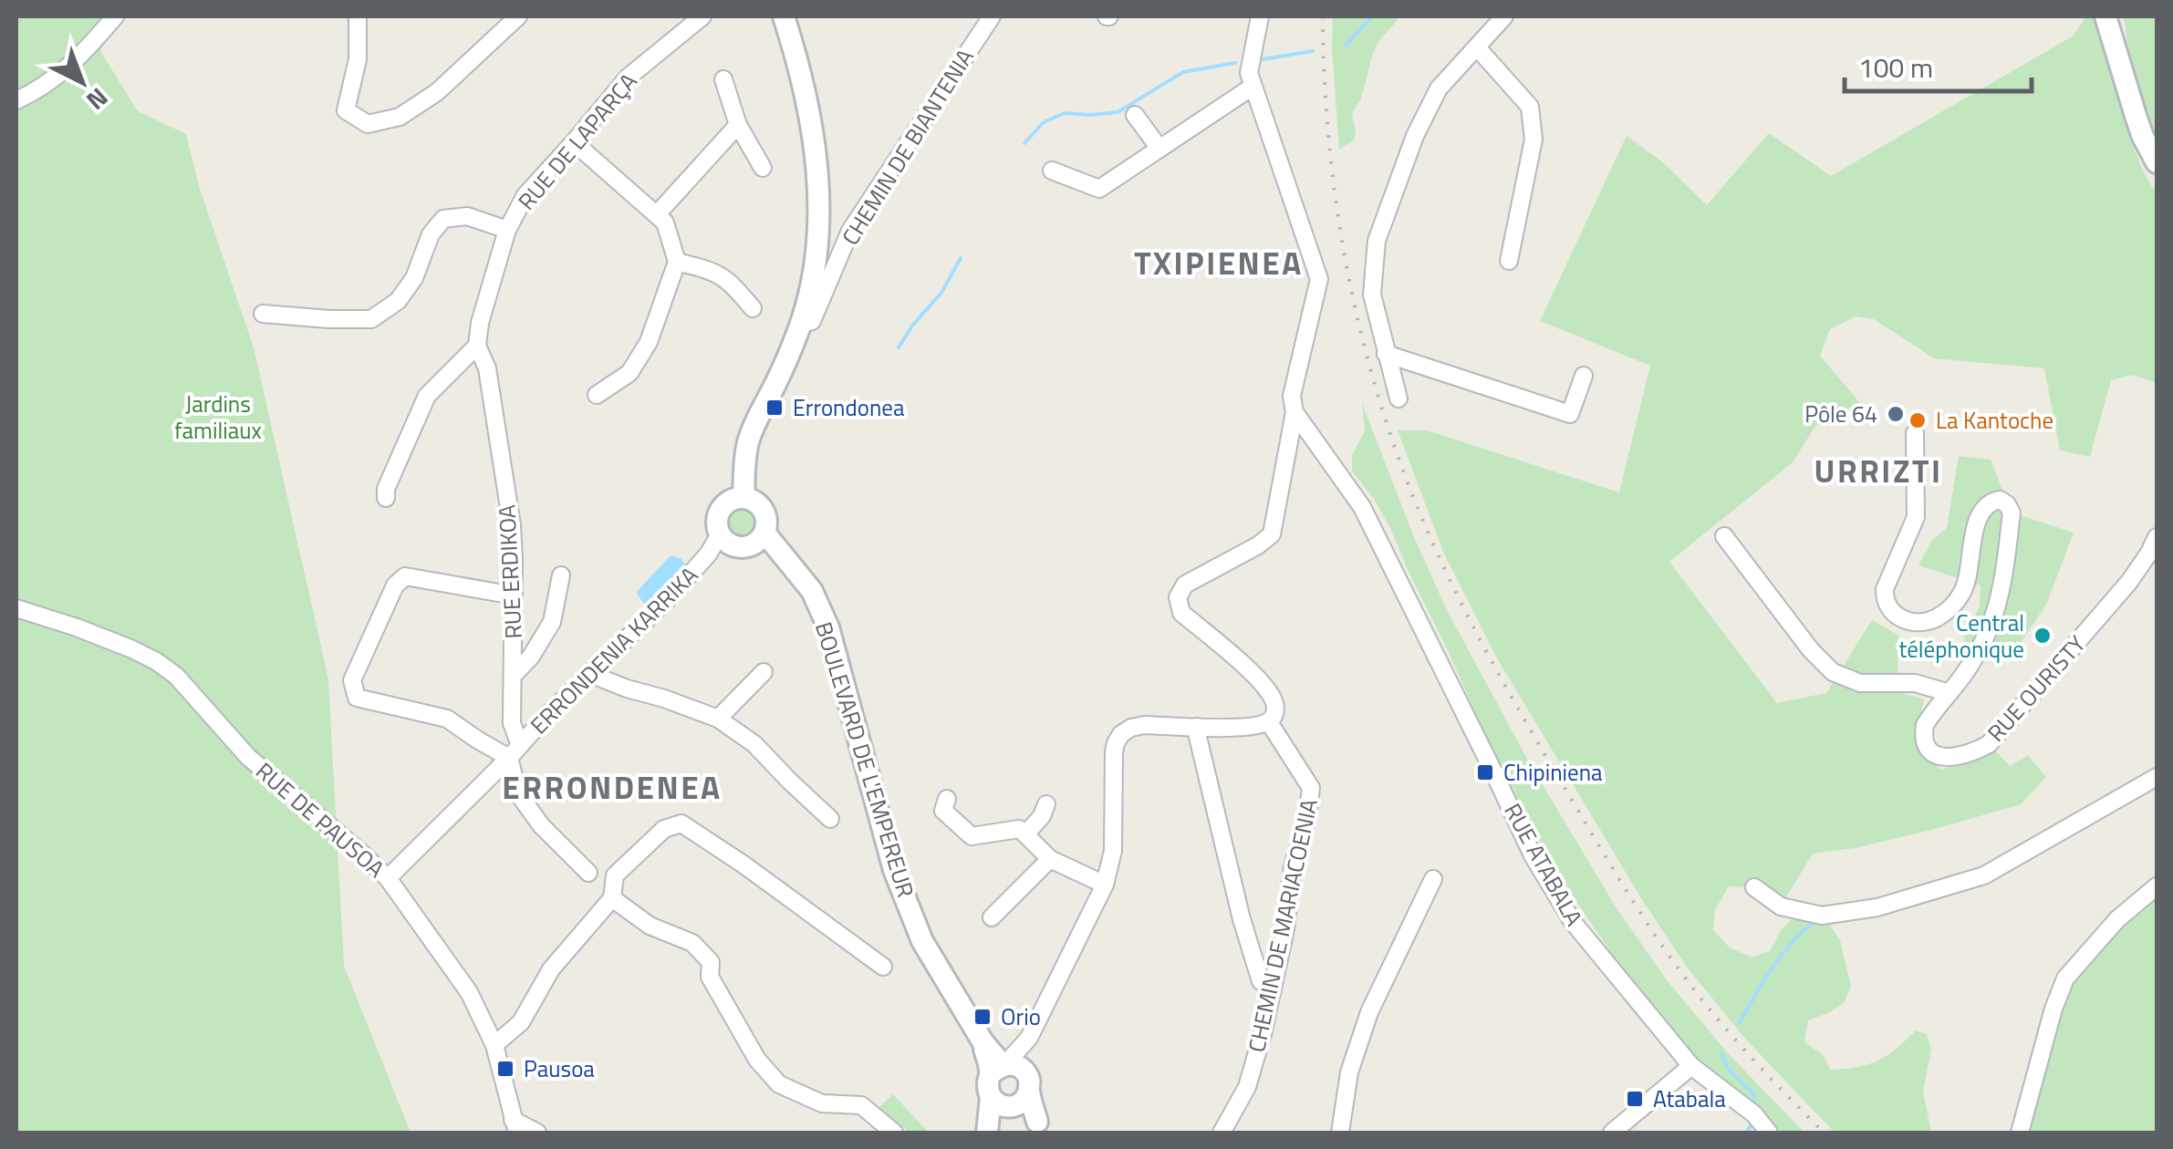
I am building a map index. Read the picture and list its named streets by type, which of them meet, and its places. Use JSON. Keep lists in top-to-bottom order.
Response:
{
  "streets": {
    "main road": ["BOULEVARD DE L'EMPEREUR"],
    "street": [
      "RUE DE LAPARÇA",
      "CHEMIN DE BIANTENIA",
      "RUE ERDIKOA",
      "ERRONDENIA KARRIKA",
      "RUE OURISTY",
      "RUE DE PAUSOA",
      "RUE ATABALA",
      "CHEMIN DE MARIACOENIA"
    ]
  },
  "crossings": [
    ["RUE DE LAPARÇA", "RUE ERDIKOA"],
    ["RUE ERDIKOA", "ERRONDENIA KARRIKA"],
    ["ERRONDENIA KARRIKA", "BOULEVARD DE L'EMPEREUR"],
    ["ERRONDENIA KARRIKA", "RUE DE PAUSOA"]
  ],
  "districts": ["TXIPIENEA", "URRIZTI", "ERRONDENEA"],
  "parks": ["Jardins familiaux"],
  "places": {
    "transit": [
      "Errondonea",
      "Chipiniena",
      "Orio",
      "Pausoa",
      "Atabala"
    ],
    "other": ["Pôle 64", "La Kantoche", "Central téléphonique"]
  },
  "scale_bar": "100 m",
  "north": "bottom right"
}
